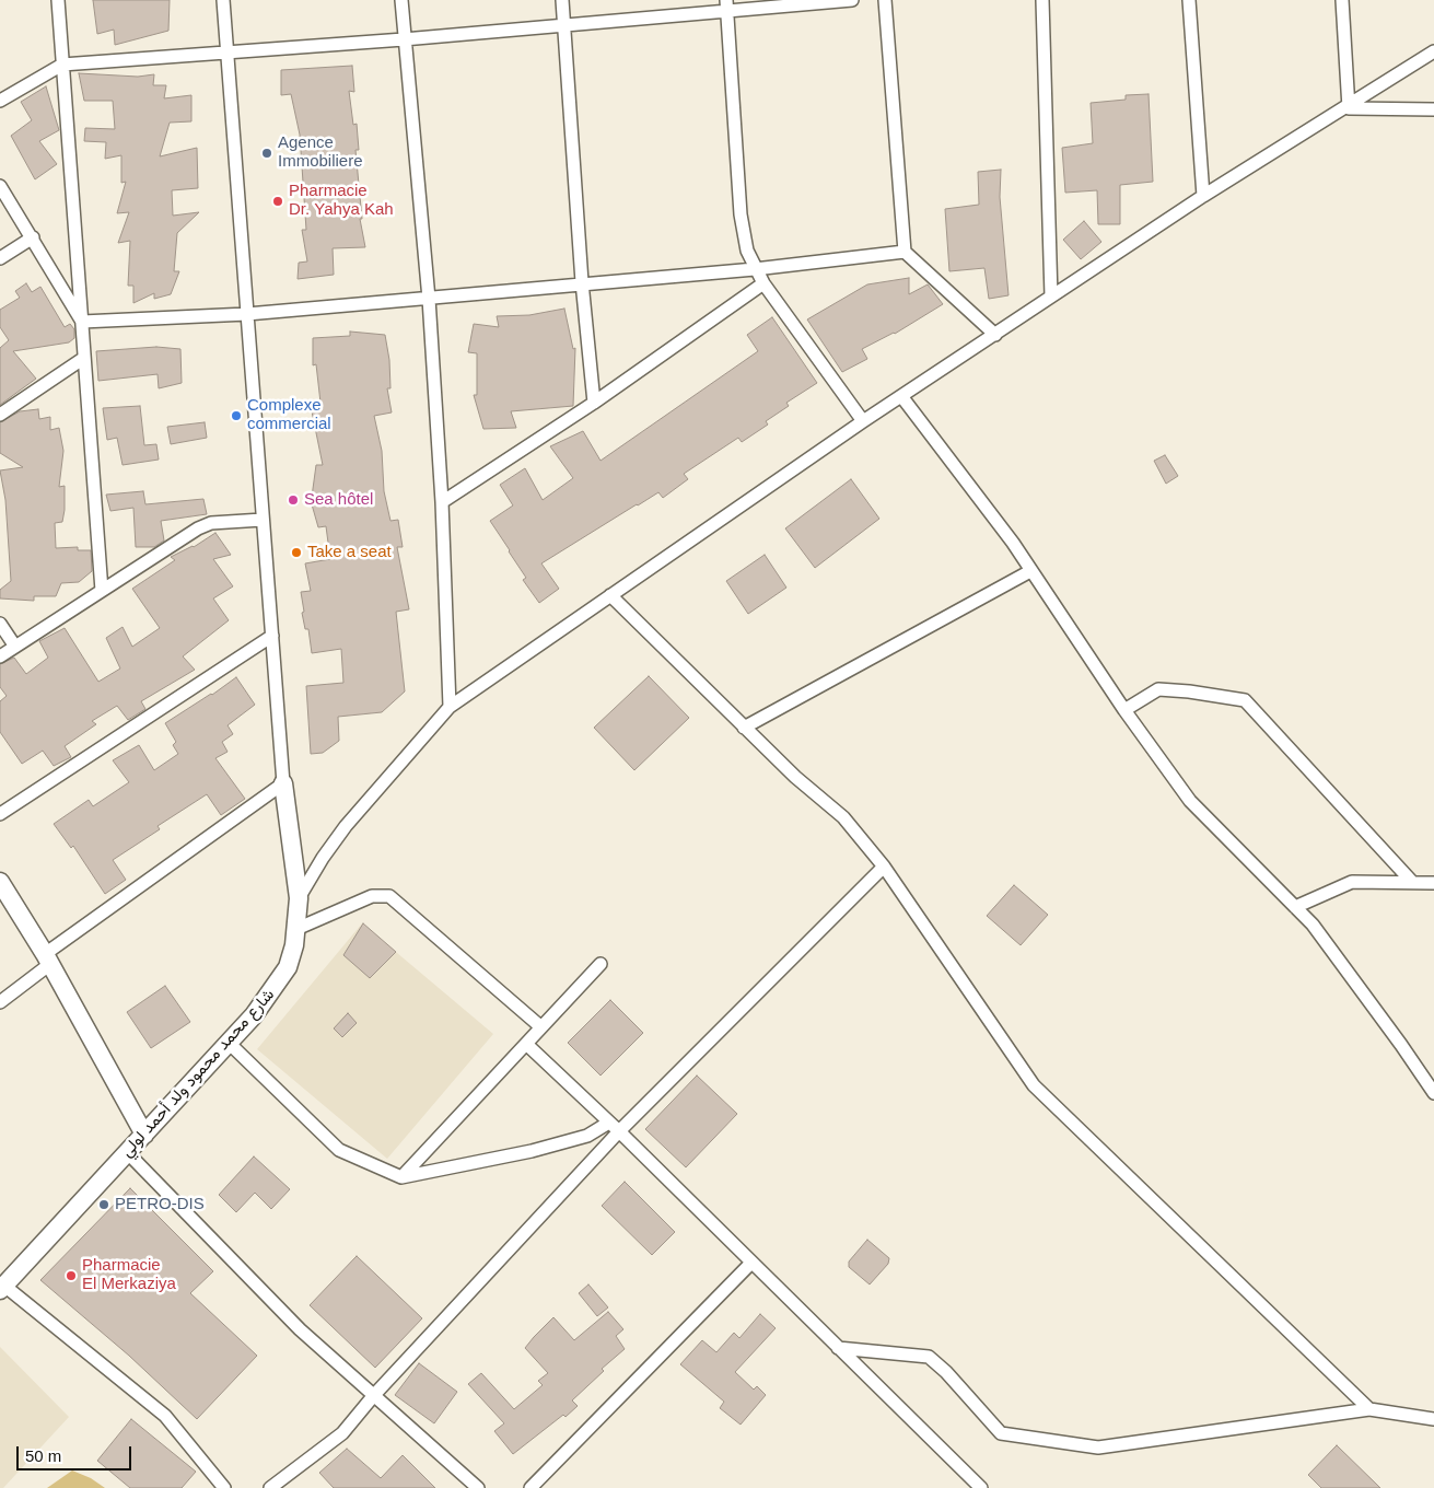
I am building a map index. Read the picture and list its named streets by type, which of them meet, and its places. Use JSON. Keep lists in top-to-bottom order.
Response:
{
  "streets": {
    "street": ["شارع محمد محمود ولد أحمد لولي"]
  },
  "places": [
    "Agence Immobiliere",
    "Pharmacie Dr. Yahya Kah",
    "Complexe commercial",
    "Sea hôtel",
    "Take a seat",
    "PETRO-DIS",
    "Pharmacie El Merkaziya"
  ],
  "scale_bar": "50 m"
}
